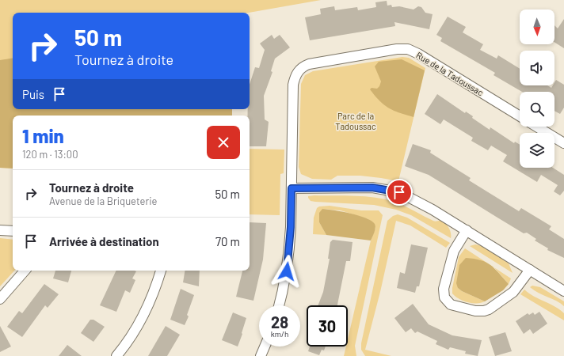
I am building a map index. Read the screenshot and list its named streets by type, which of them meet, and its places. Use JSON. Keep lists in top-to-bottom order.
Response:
{
  "streets": {
    "street": ["Rue de la Tadoussac"]
  },
  "parks": ["Parc de la Tadoussac"],
  "north": "bottom",
  "page": {
    "turn": ["50 m", "Tournez à droite"],
    "then": "Puis",
    "heading": ["1 min", "120 m · 13:00"],
    "list": [
      {
        "name": "Tournez à droite",
        "note": "Avenue de la Briqueterie",
        "value": "50 m"
      },
      {
        "name": "Arrivée à destination",
        "value": "70 m"
      }
    ],
    "speed": "28 km/h",
    "limit": "30"
  }
}
